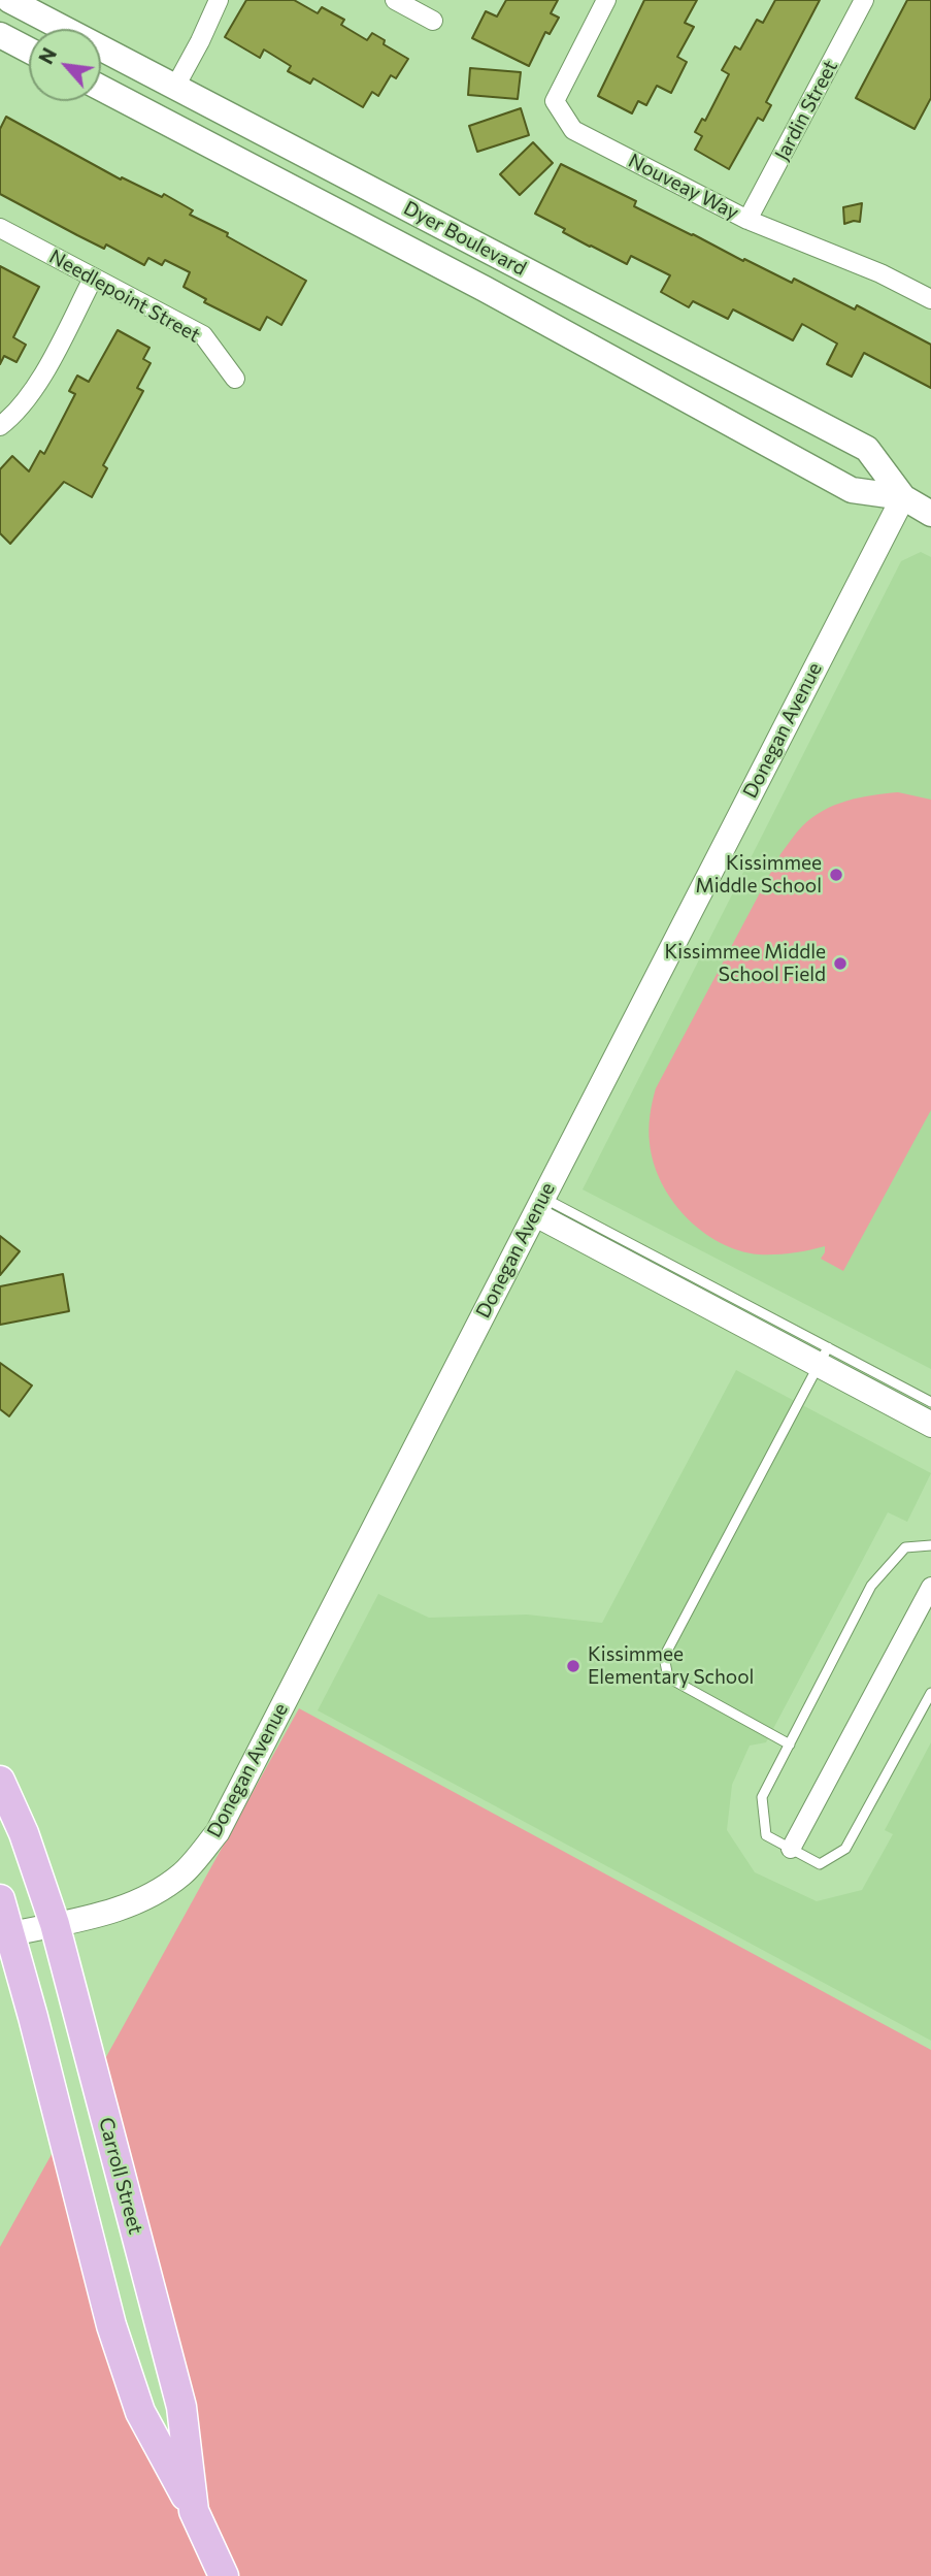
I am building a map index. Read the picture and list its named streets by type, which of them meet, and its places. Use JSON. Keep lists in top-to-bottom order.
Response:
{
  "streets": {
    "main road": ["Dyer Boulevard", "Carroll Street"],
    "street": [
      "Jardin Street",
      "Nouveay Way",
      "Needlepoint Street",
      "Donegan Avenue"
    ]
  },
  "crossings": [
    ["Jardin Street", "Nouveay Way"],
    ["Dyer Boulevard", "Donegan Avenue"],
    ["Donegan Avenue", "Carroll Street"]
  ],
  "places": ["Kissimmee Middle School", "Kissimmee Middle School Field", "Kissimmee Elementary School"],
  "north": "top left"
}
